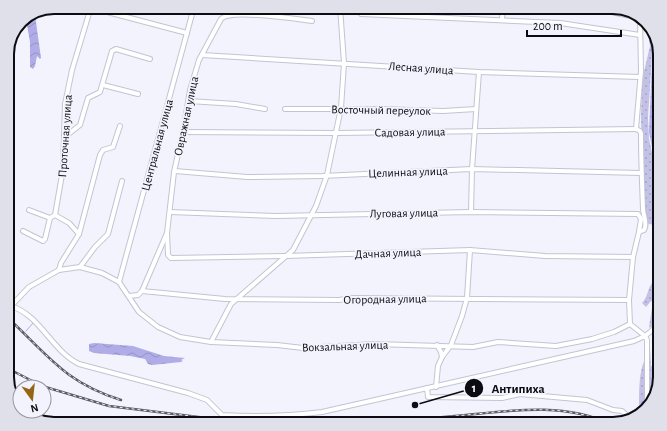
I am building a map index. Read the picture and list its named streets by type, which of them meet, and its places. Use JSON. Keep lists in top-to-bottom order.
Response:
{
  "streets": {
    "street": [
      "Лесная улица",
      "Восточный переулок",
      "Овражная улица",
      "Садовая улица",
      "Проточная улица",
      "Центральная улица",
      "Целинная улица",
      "Луговая улица",
      "Дачная улица",
      "Огородная улица",
      "Вокзальная улица"
    ]
  },
  "crossings": [
    ["Лесная улица", "Овражная улица"],
    ["Овражная улица", "Садовая улица"],
    ["Овражная улица", "Целинная улица"],
    ["Овражная улица", "Луговая улица"],
    ["Овражная улица", "Дачная улица"],
    ["Овражная улица", "Огородная улица"],
    ["Центральная улица", "Вокзальная улица"]
  ],
  "places": ["Антипиха"],
  "scale_bar": "200 m",
  "north": "bottom"
}
